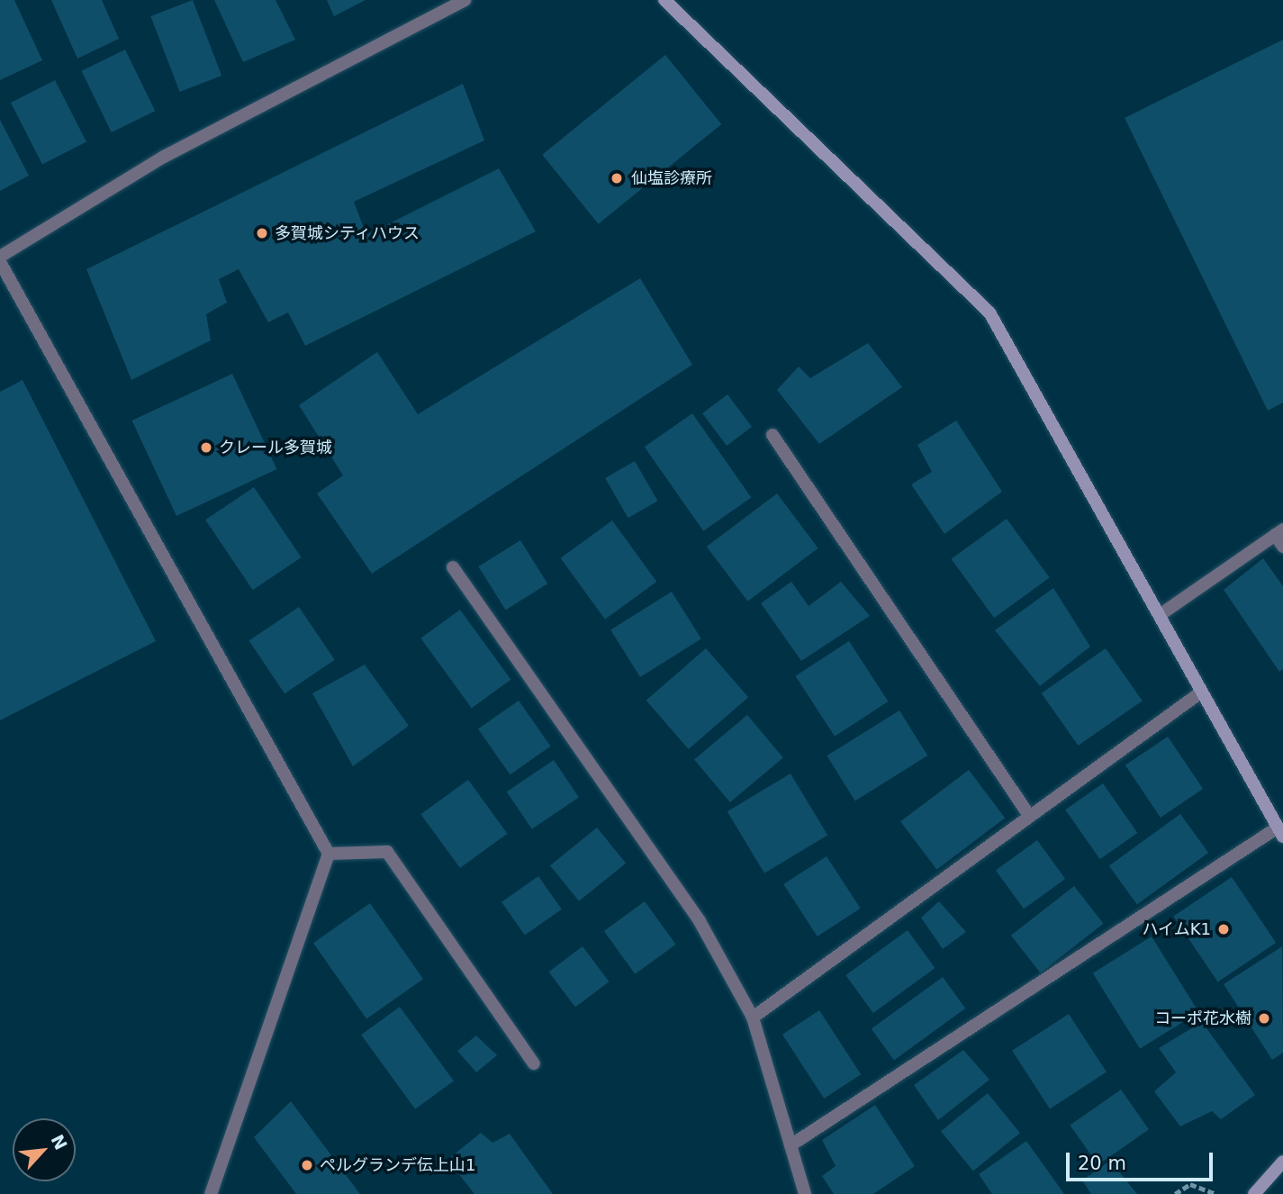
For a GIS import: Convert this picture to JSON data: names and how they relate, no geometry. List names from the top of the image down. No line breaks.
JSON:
{"places":["仙塩診療所","多賀城シティハウス","クレール多賀城","ハイムK1","コーポ花水樹","ペルグランデ伝上山1"],"scale_bar":"20 m","north":"top right"}
